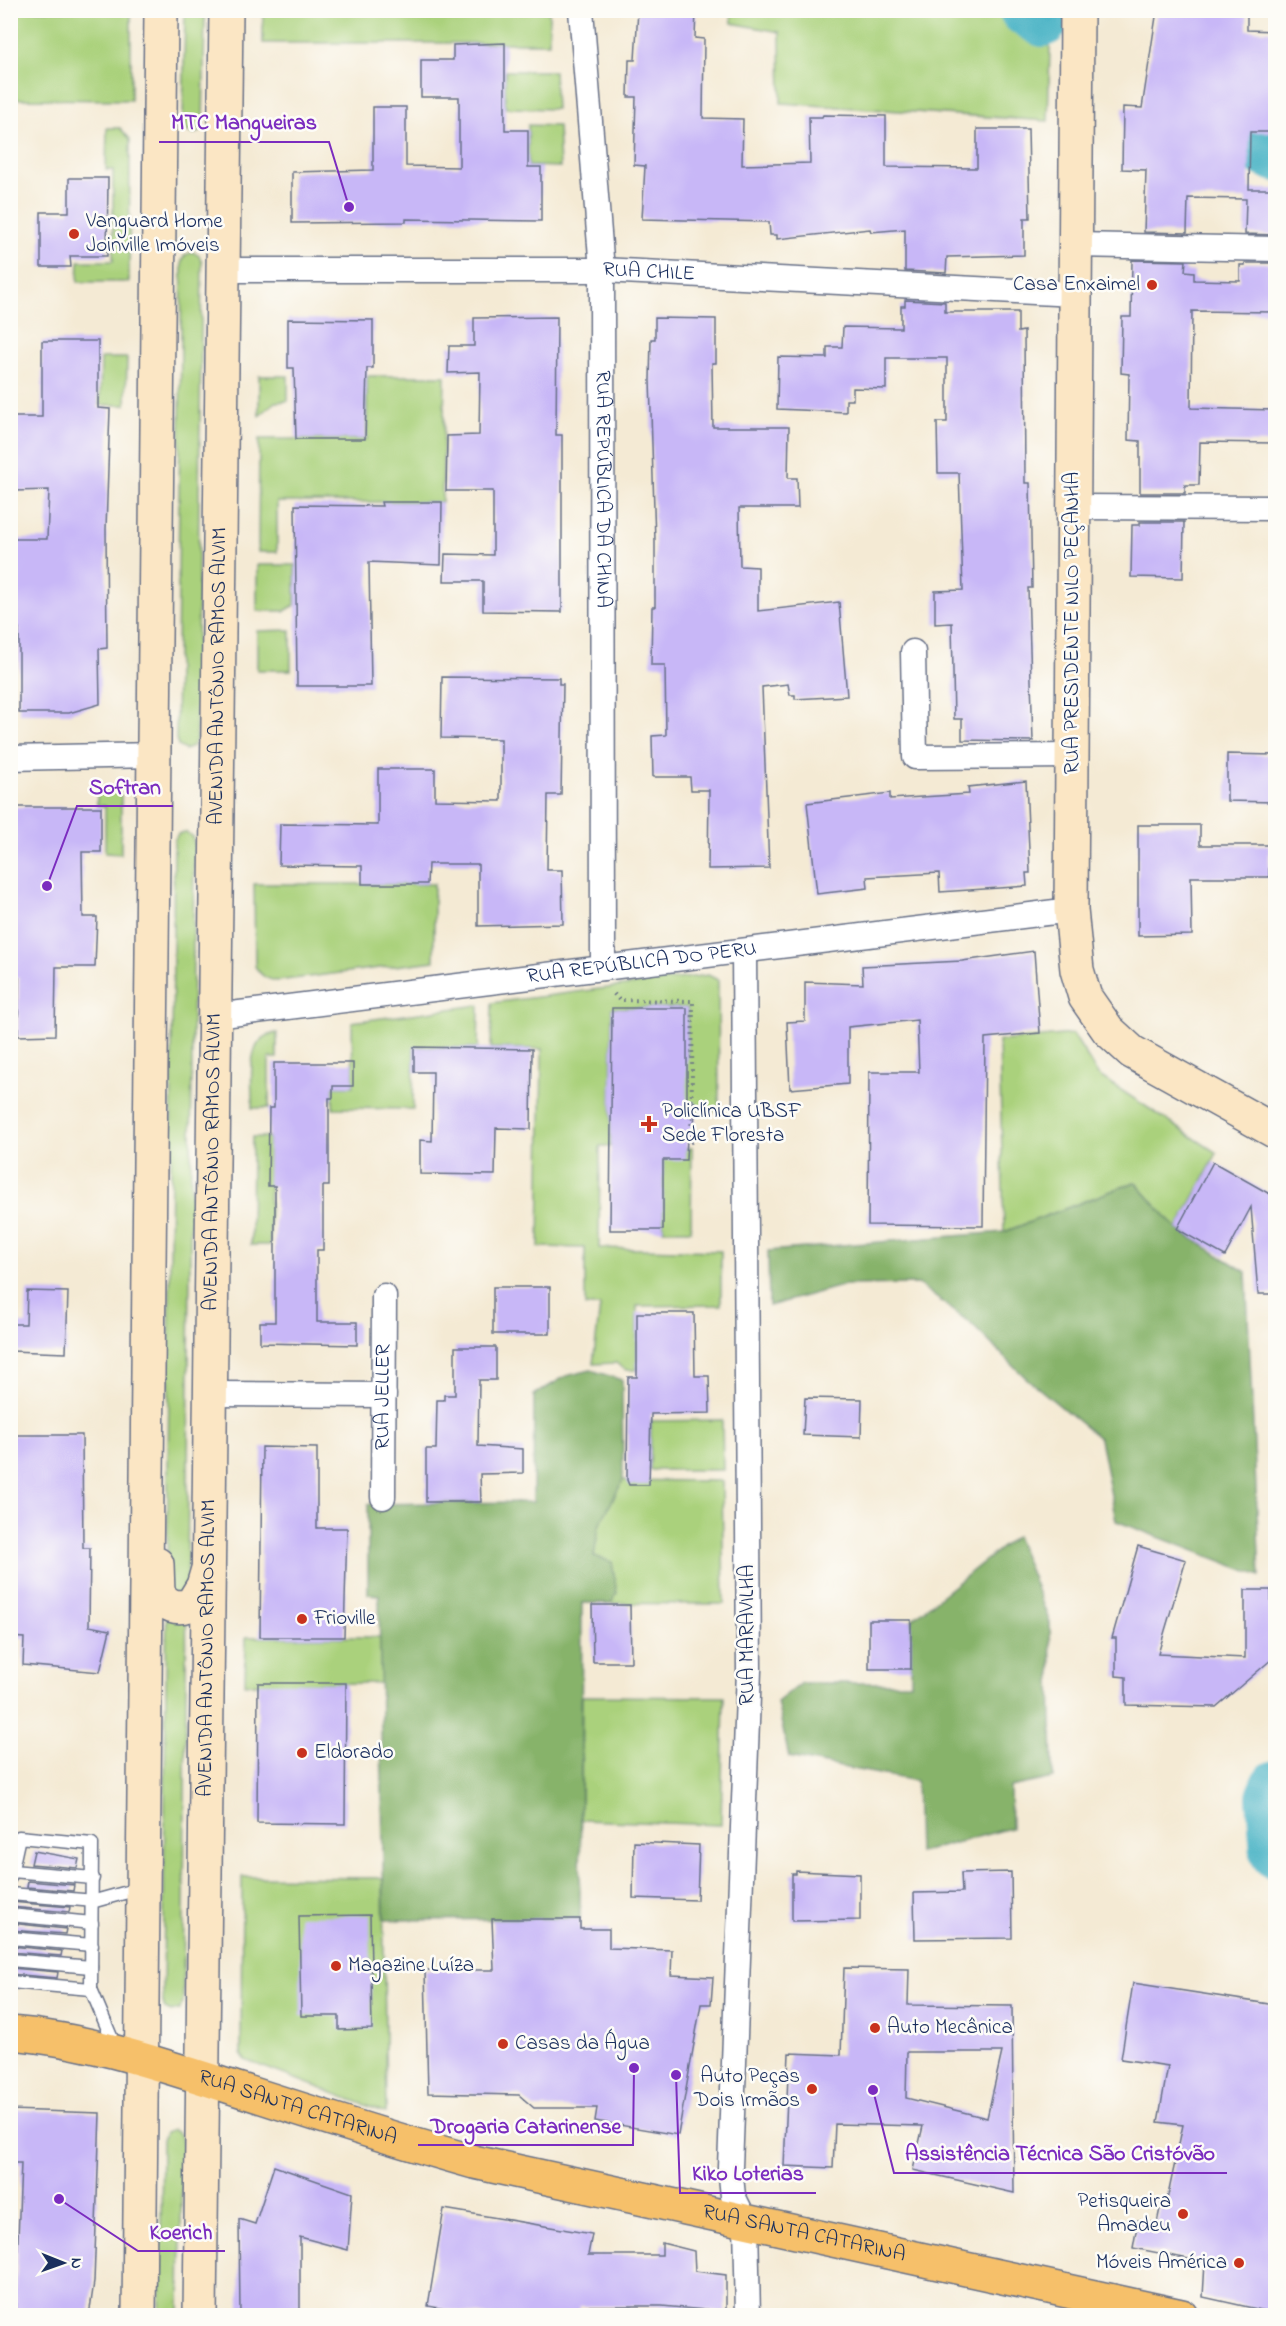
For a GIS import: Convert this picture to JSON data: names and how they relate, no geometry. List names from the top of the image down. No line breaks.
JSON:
{"streets":{"main road":["RUA SANTA CATARINA"],"street":["RUA CHILE","RUA REPÚBLICA DA CHINA","RUA PRESIDENTE NILO PEÇANHA","AVENIDA ANTÔNIO RAMOS ALVIM","RUA REPÚBLICA DO PERU","RUA JELLER","RUA MARAVILHA"]},"crossings":[["RUA CHILE","RUA REPÚBLICA DA CHINA"],["RUA CHILE","RUA PRESIDENTE NILO PEÇANHA"],["RUA CHILE","AVENIDA ANTÔNIO RAMOS ALVIM"],["RUA REPÚBLICA DA CHINA","RUA REPÚBLICA DO PERU"],["RUA PRESIDENTE NILO PEÇANHA","RUA REPÚBLICA DO PERU"],["AVENIDA ANTÔNIO RAMOS ALVIM","RUA REPÚBLICA DO PERU"],["AVENIDA ANTÔNIO RAMOS ALVIM","RUA SANTA CATARINA"],["RUA REPÚBLICA DO PERU","RUA MARAVILHA"],["RUA MARAVILHA","RUA SANTA CATARINA"]],"places":{"other":["MTC Mangueiras","Vanguard Home Joinville Imóveis","Casa Enxaimel","Softran","Frioville","Eldorado","Magazine Luíza","Auto Mecânica","Casas da Água","Drogaria Catarinense","Kiko Loterias","Auto Peças Dois Irmãos","Assistência Técnica São Cristóvão","Koerich","Petisqueira Amadeu","Móveis América"],"health":["Policlínica UBSF Sede Floresta"]},"north":"right"}
